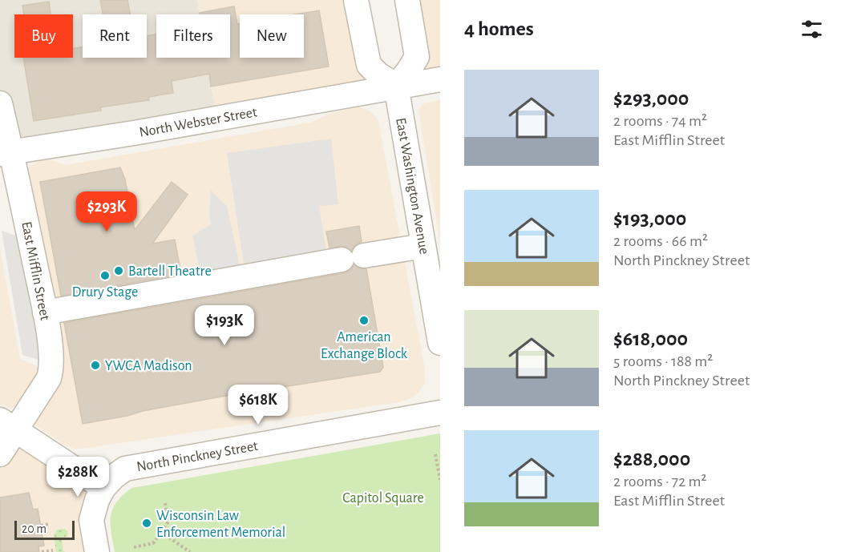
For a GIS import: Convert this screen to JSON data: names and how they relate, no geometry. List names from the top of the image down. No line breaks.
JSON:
{"streets":{"street":["North Webster Street","East Washington Avenue","East Mifflin Street","North Pinckney Street"]},"crossings":[["North Webster Street","East Washington Avenue"],["North Webster Street","East Mifflin Street"]],"parks":["Capitol Square"],"places":["Bartell Theatre","Drury Stage","American Exchange Block","YWCA Madison","Wisconsin Law Enforcement Memorial"],"scale_bar":"20 m","page":{"heading":"4 homes","chip":["Buy","Rent","Filters","New"],"list":[{"name":"$293,000","note":"2 rooms · 74 m² · East Mifflin Street"},{"name":"$193,000","note":"2 rooms · 66 m² · North Pinckney Street"},{"name":"$618,000","note":"5 rooms · 188 m² · North Pinckney Street"},{"name":"$288,000","note":"2 rooms · 72 m² · East Mifflin Street"}],"price":["$293K","$193K","$618K","$288K"],"scale":"20 m"}}
